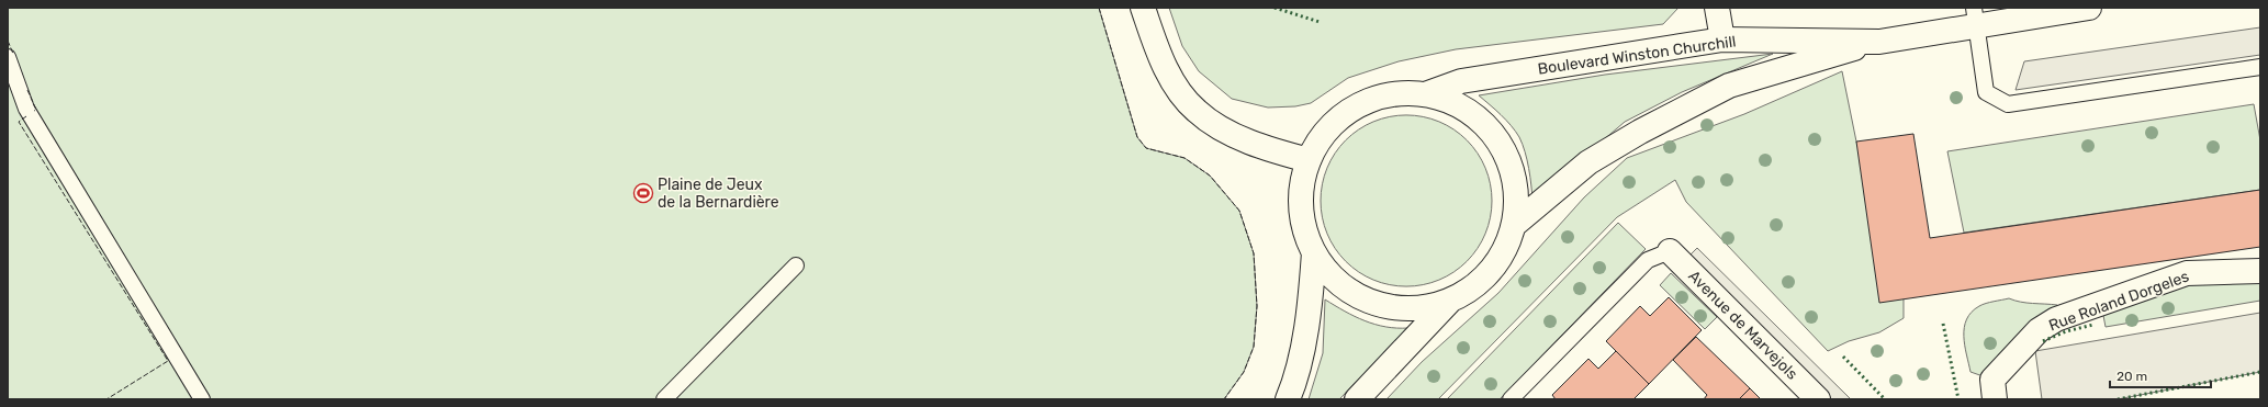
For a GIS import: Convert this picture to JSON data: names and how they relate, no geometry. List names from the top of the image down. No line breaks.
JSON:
{"streets":{"street":["Boulevard Winston Churchill","Rue Roland Dorgeles","Avenue de Marvejols"]},"places":{"sports":["Plaine de Jeux de la Bernardière"]},"scale_bar":"20 m"}
